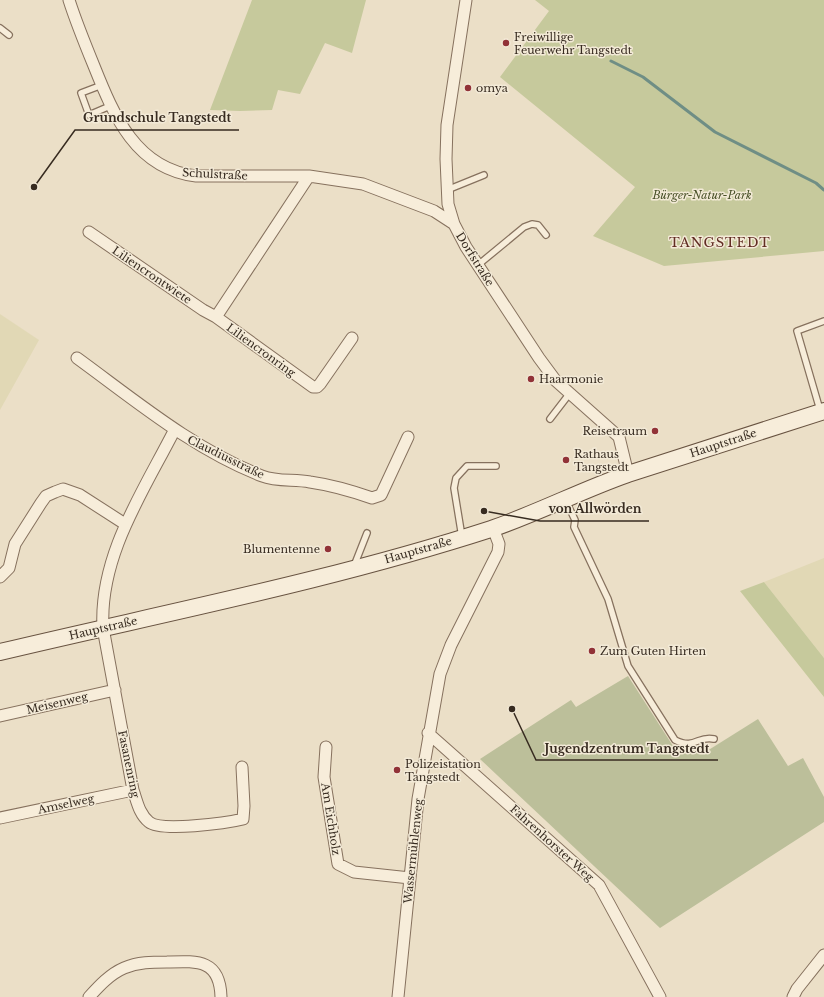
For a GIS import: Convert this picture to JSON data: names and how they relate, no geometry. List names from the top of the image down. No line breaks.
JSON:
{"streets":{"street":["Schulstraße","Dorfstraße","Liliencrontwiete","Liliencronring","Hauptstraße","Claudiusstraße","Meisenweg","Fasanenring","Amselweg","Am Eichholz","Fahrenhorster Weg","Wassermühlenweg"]},"crossings":[["Schulstraße","Dorfstraße"],["Schulstraße","Liliencronring"],["Dorfstraße","Hauptstraße"],["Liliencrontwiete","Liliencronring"],["Hauptstraße","Fasanenring"],["Hauptstraße","Wassermühlenweg"],["Claudiusstraße","Fasanenring"],["Meisenweg","Fasanenring"],["Fasanenring","Amselweg"],["Am Eichholz","Wassermühlenweg"],["Fahrenhorster Weg","Wassermühlenweg"]],"districts":["TANGSTEDT"],"parks":["Bürger-Natur-Park"],"places":["Freiwillige Feuerwehr Tangstedt","omya","Grundschule Tangstedt","Haarmonie","Reisetraum","Rathaus Tangstedt","von Allwörden","Blumentenne","Zum Guten Hirten","Jugendzentrum Tangstedt","Polizeistation Tangstedt"]}
